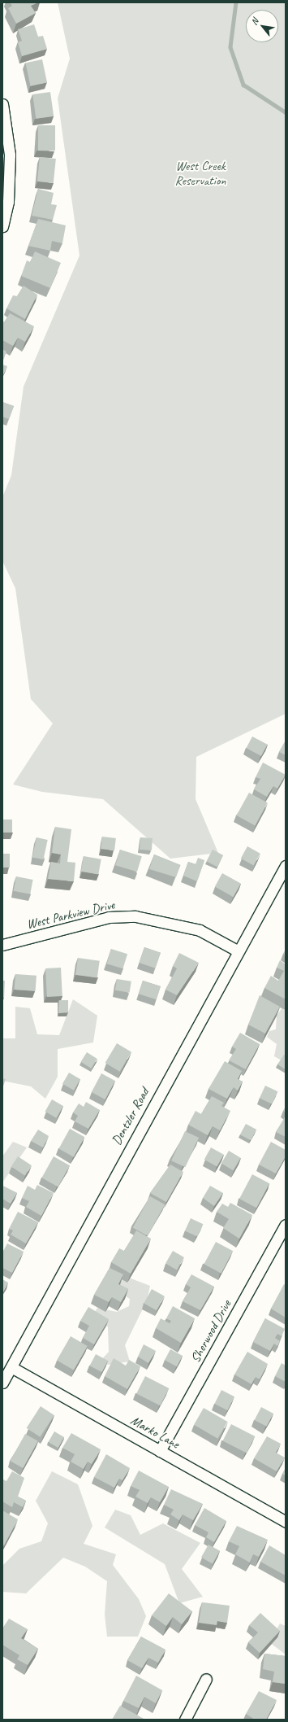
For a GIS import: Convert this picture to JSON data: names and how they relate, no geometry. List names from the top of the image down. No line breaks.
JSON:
{"streets":{"street":["West Parkview Drive","Dentzler Road","Sherwood Drive","Marko Lane"]},"crossings":[["West Parkview Drive","Dentzler Road"],["Dentzler Road","Marko Lane"],["Sherwood Drive","Marko Lane"]],"parks":["West Creek Reservation"],"north":"top left"}
